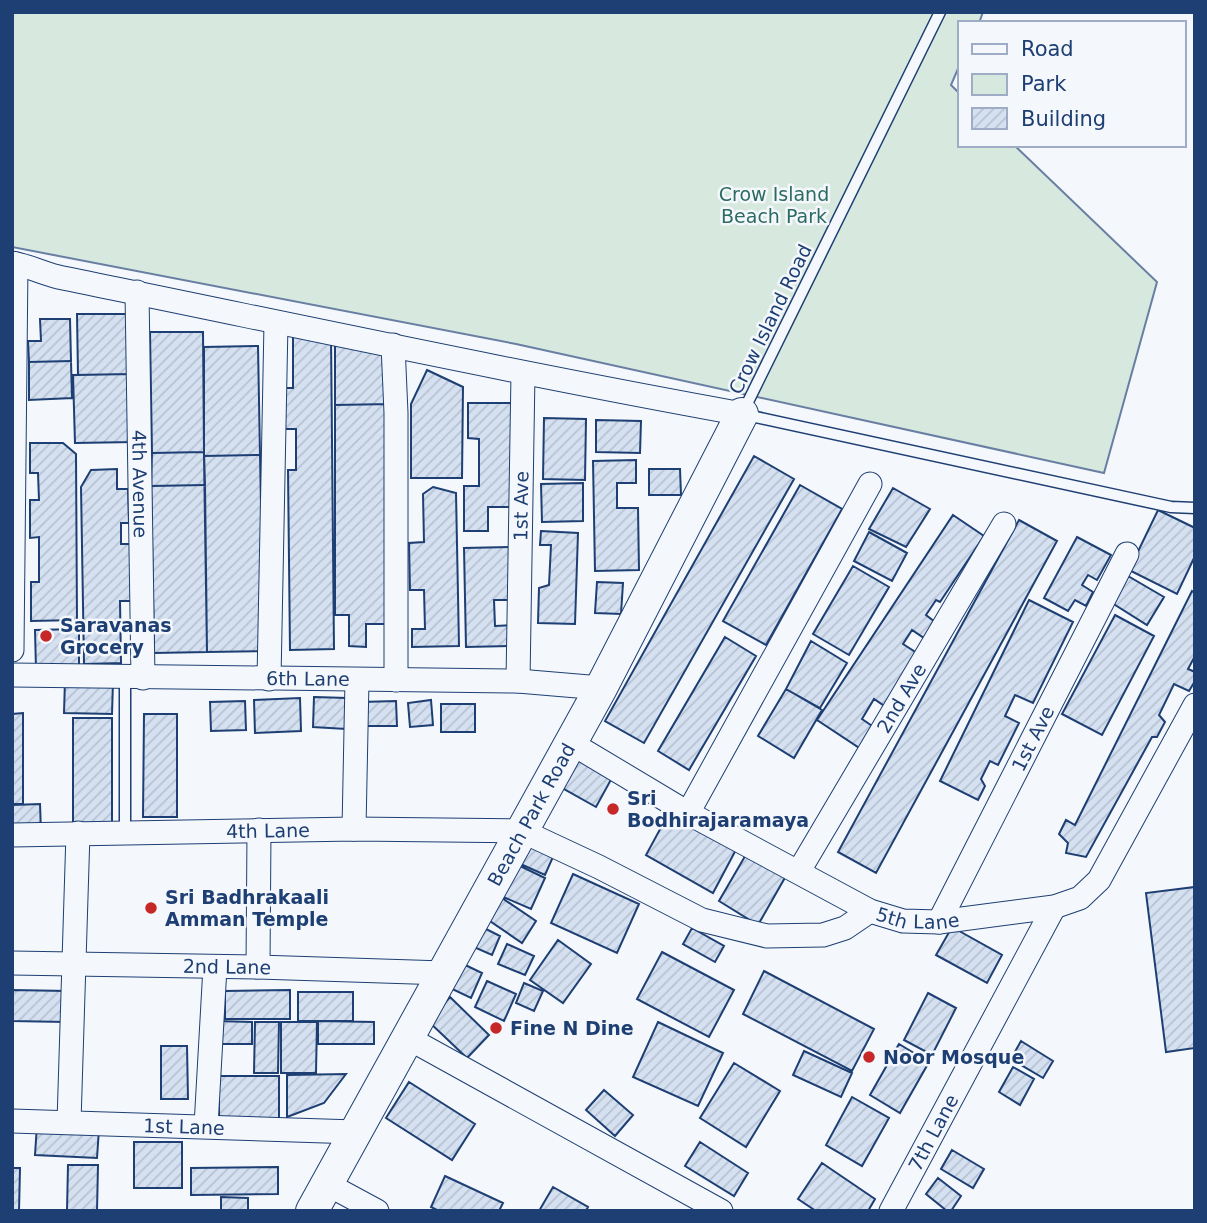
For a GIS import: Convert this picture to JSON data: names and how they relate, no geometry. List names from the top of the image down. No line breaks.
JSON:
{"streets":{"street":["4th Avenue","1st Ave","6th Lane","2nd Ave","Beach Park Road","4th Lane","5th Lane","2nd Lane","1st Lane","7th Lane"],"lane":["Crow Island Road"]},"crossings":[["Crow Island Road","Beach Park Road"],["4th Avenue","6th Lane"],["1st Ave","6th Lane"],["1st Ave","5th Lane"],["6th Lane","Beach Park Road"],["2nd Ave","5th Lane"],["Beach Park Road","4th Lane"],["Beach Park Road","5th Lane"],["Beach Park Road","2nd Lane"],["Beach Park Road","1st Lane"],["5th Lane","7th Lane"]],"parks":["Crow Island Beach Park"],"places":["Saravanas Grocery","Sri Bodhirajaramaya","Sri Badhrakaali Amman Temple","Fine N Dine","Noor Mosque"],"legend":["Road","Park","Building"]}
